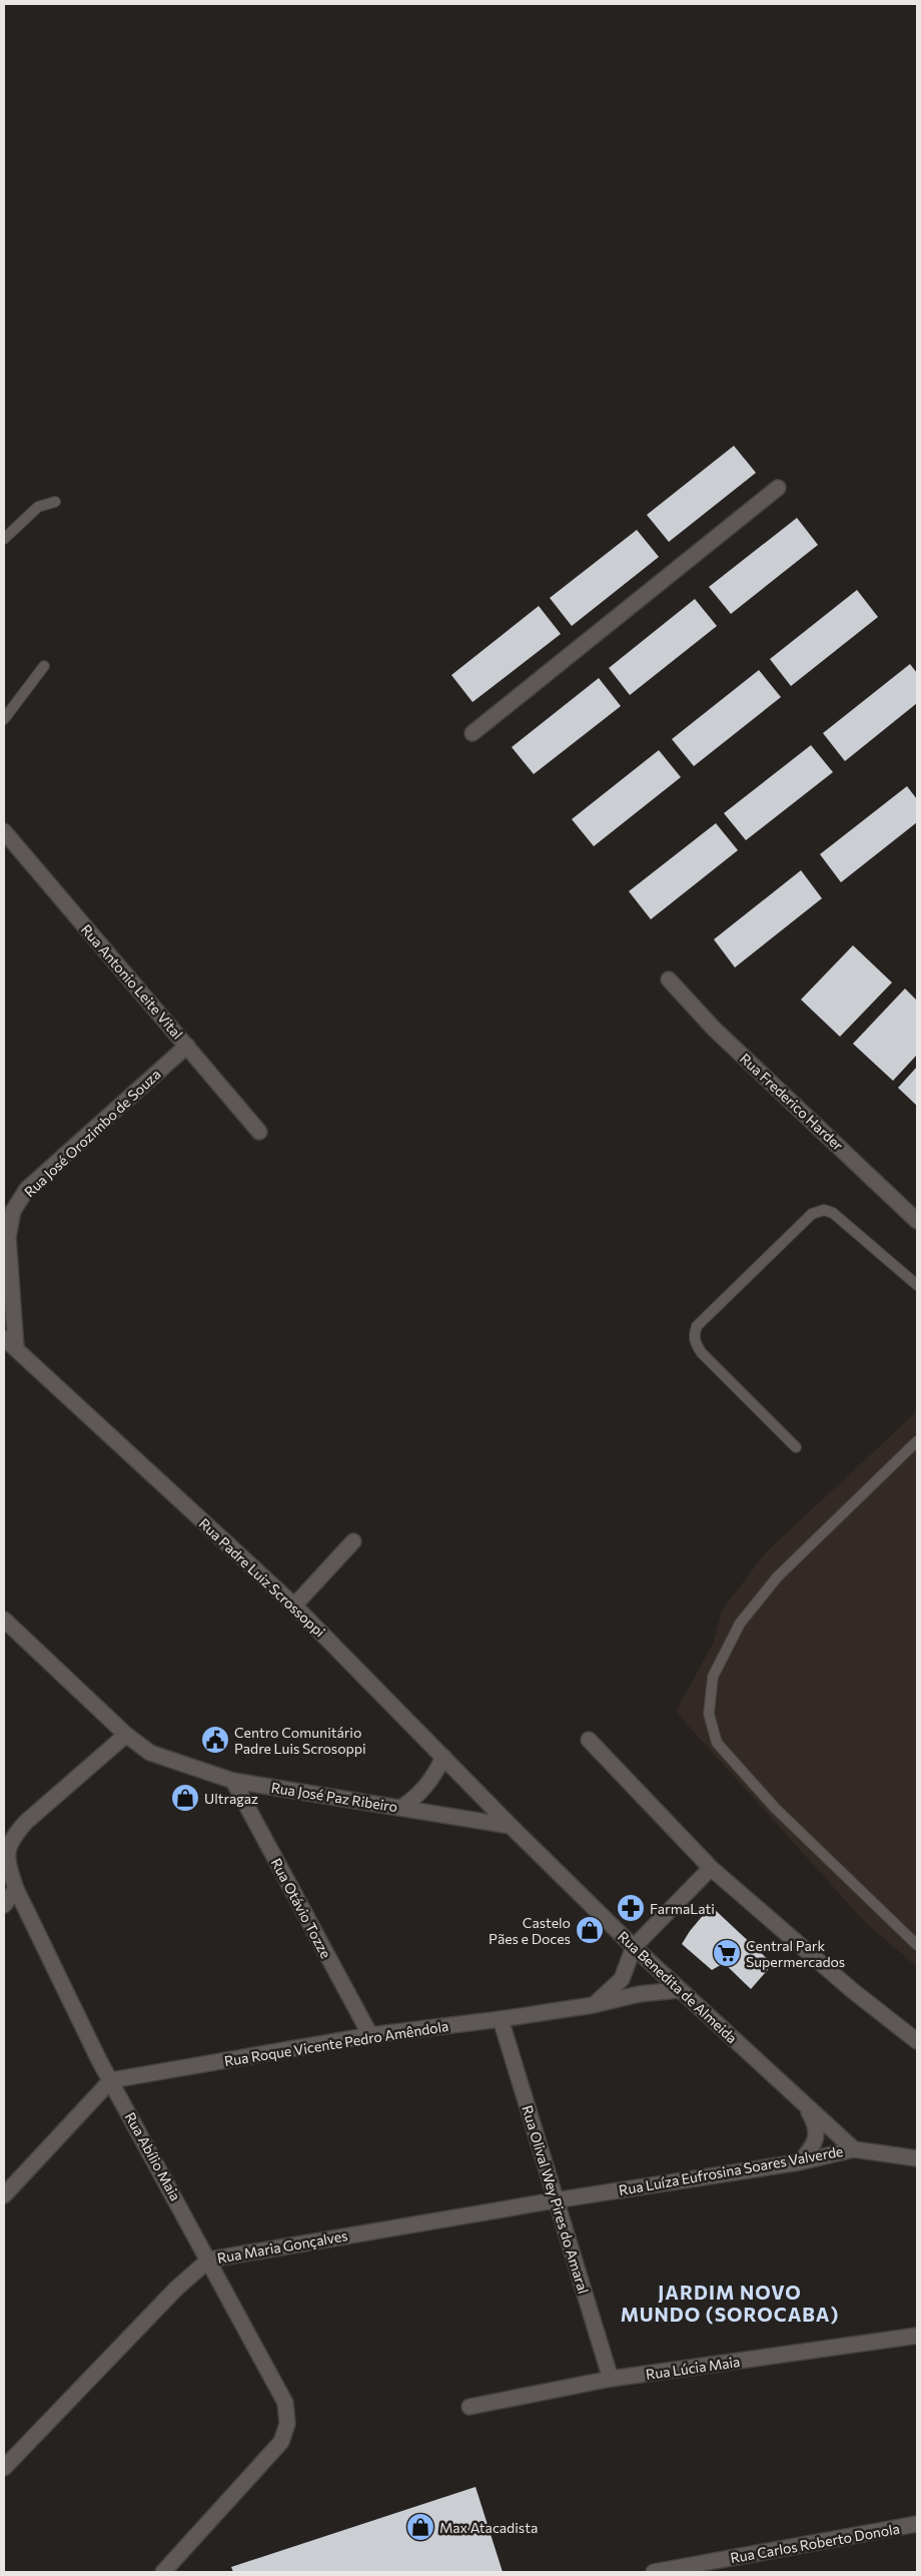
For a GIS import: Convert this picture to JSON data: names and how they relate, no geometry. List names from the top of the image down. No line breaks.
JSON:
{"streets":{"street":["Rua Antonio Leite Vital","Rua Frederico Harder","Rua José Orozimbo de Souza","Rua Padre Luiz Scrossoppi","Rua José Paz Ribeiro","Rua Otávio Tozze","Rua Benedita de Almeida","Rua Roque Vicente Pedro Amêndola","Rua Abílio Maia","Rua Luíza Eufrosina Soares Valverde","Rua Olival Wey Pires do Amaral","Rua Maria Gonçalves","Rua Lúcia Maia","Rua Carlos Roberto Donola"]},"crossings":[["Rua Antonio Leite Vital","Rua José Orozimbo de Souza"],["Rua José Orozimbo de Souza","Rua Padre Luiz Scrossoppi"],["Rua Padre Luiz Scrossoppi","Rua José Paz Ribeiro"],["Rua Padre Luiz Scrossoppi","Rua Benedita de Almeida"],["Rua José Paz Ribeiro","Rua Otávio Tozze"],["Rua José Paz Ribeiro","Rua Benedita de Almeida"],["Rua Otávio Tozze","Rua Roque Vicente Pedro Amêndola"],["Rua Benedita de Almeida","Rua Roque Vicente Pedro Amêndola"],["Rua Benedita de Almeida","Rua Luíza Eufrosina Soares Valverde"],["Rua Roque Vicente Pedro Amêndola","Rua Abílio Maia"],["Rua Roque Vicente Pedro Amêndola","Rua Olival Wey Pires do Amaral"],["Rua Abílio Maia","Rua Maria Gonçalves"],["Rua Luíza Eufrosina Soares Valverde","Rua Olival Wey Pires do Amaral"],["Rua Luíza Eufrosina Soares Valverde","Rua Maria Gonçalves"],["Rua Olival Wey Pires do Amaral","Rua Maria Gonçalves"],["Rua Olival Wey Pires do Amaral","Rua Lúcia Maia"]],"districts":["JARDIM NOVO MUNDO (SOROCABA)"],"places":{"public building":["Centro Comunitário Padre Luis Scrosoppi"],"shop":["Ultragaz","Castelo Pães e Doces","Max Atacadista"],"pharmacy":["FarmaLati"],"supermarket":["Central Park Supermercados"]}}
